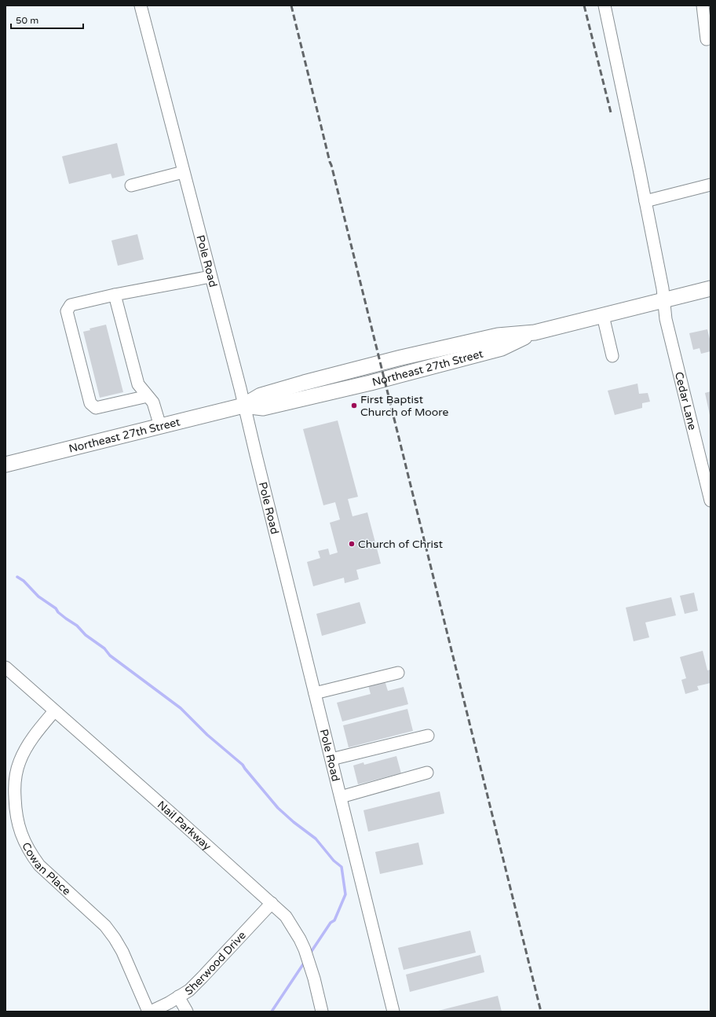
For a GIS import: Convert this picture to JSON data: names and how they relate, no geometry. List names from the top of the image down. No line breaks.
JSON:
{"streets":{"main road":["Northeast 27th Street"],"street":["Pole Road","Cedar Lane","Nail Parkway","Cowan Place","Sherwood Drive"]},"crossings":[["Pole Road","Northeast 27th Street"],["Northeast 27th Street","Cedar Lane"],["Nail Parkway","Cowan Place"],["Nail Parkway","Sherwood Drive"],["Cowan Place","Sherwood Drive"]],"places":["First Baptist Church of Moore","Church of Christ"],"scale_bar":"50 m"}
